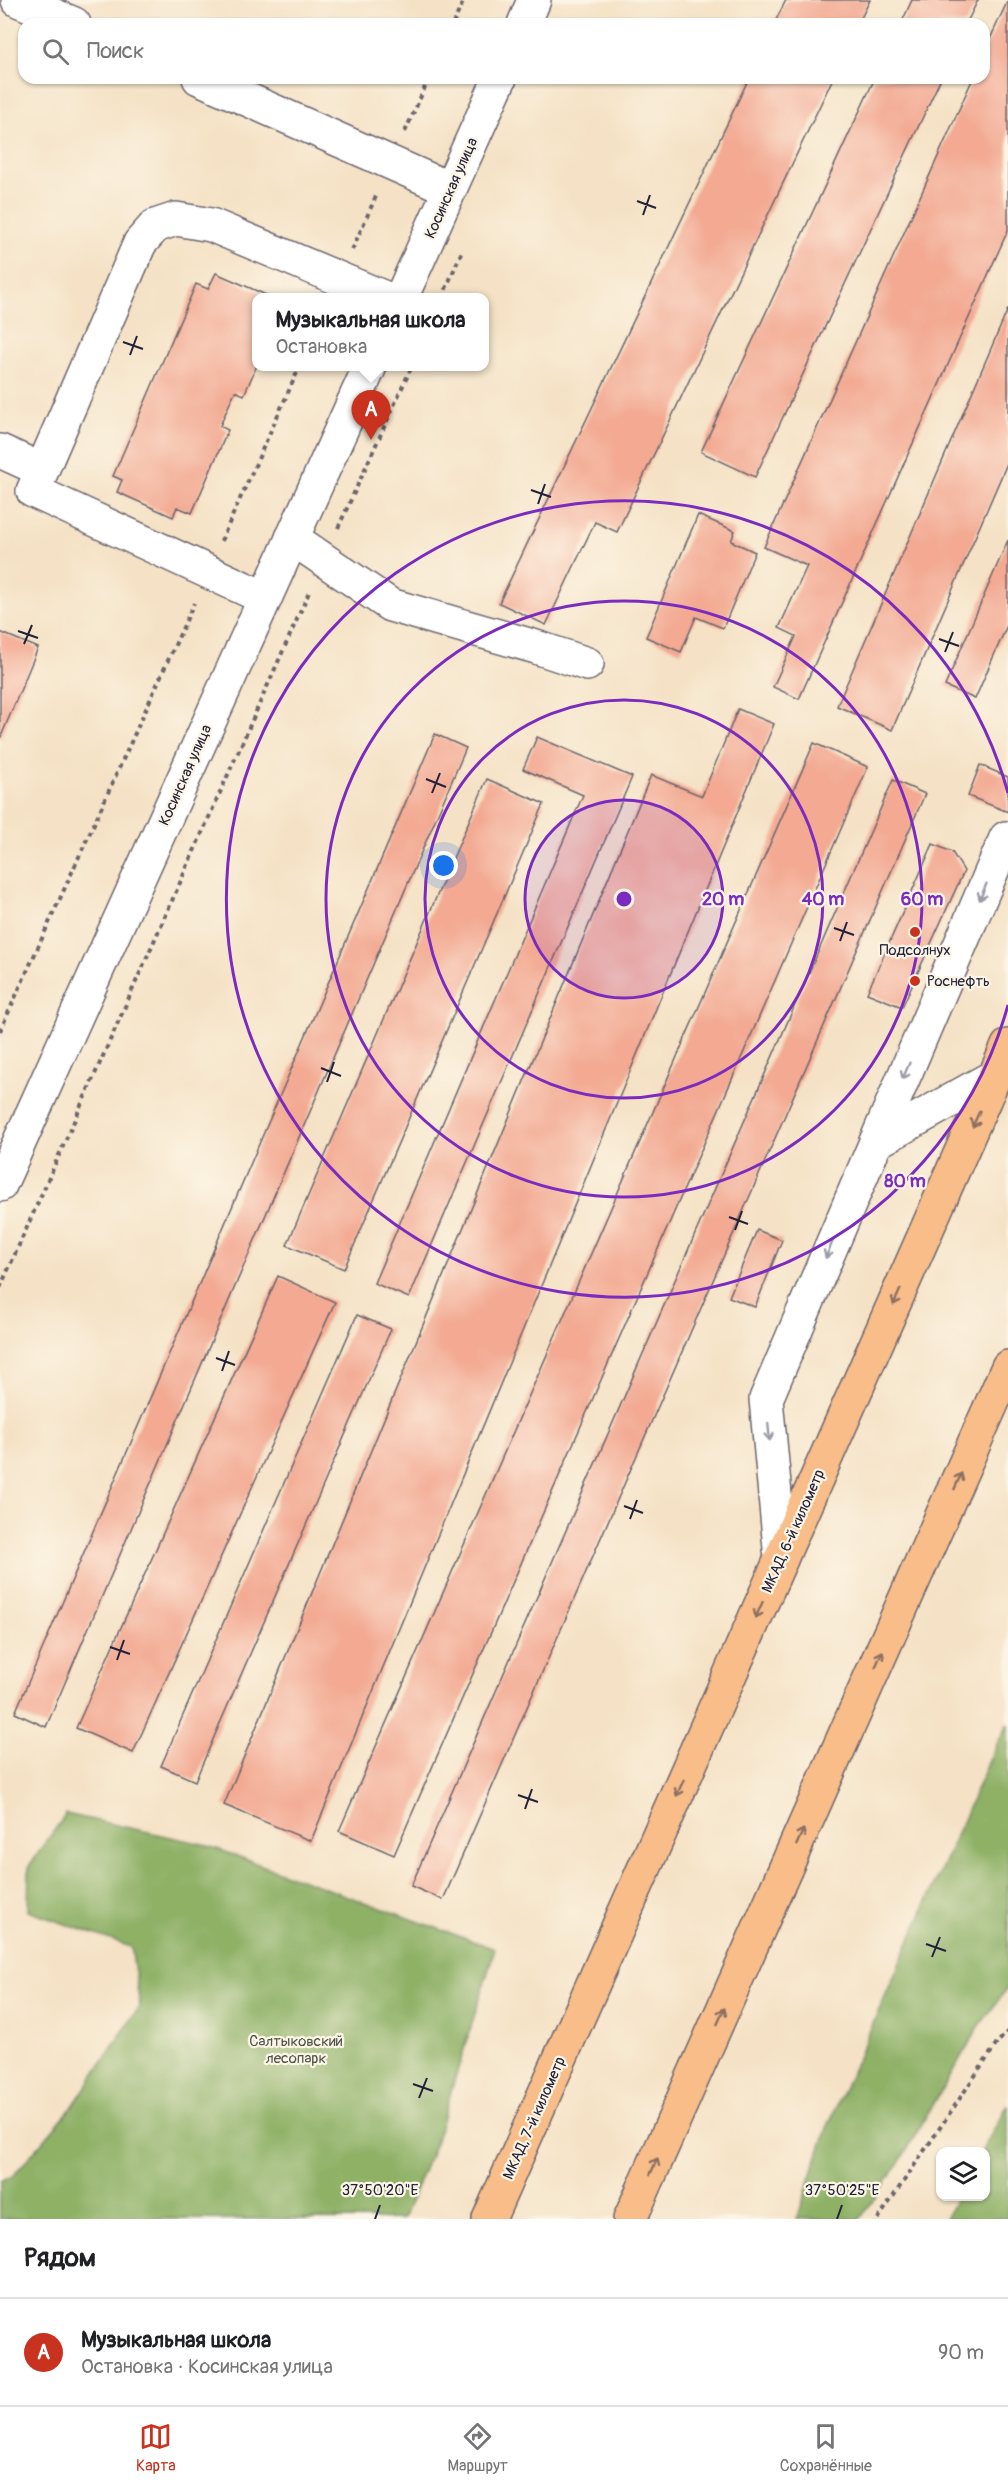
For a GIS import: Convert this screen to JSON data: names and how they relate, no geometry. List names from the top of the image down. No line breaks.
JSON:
{"streets":{"highway":["МКАД, 6-й километр","МКАД, 7-й километр"],"street":["Косинская улица"]},"crossings":[["МКАД, 6-й километр","МКАД, 7-й километр"]],"parks":["Салтыковский лесопарк"],"places":["Подсолнух","Роснефть"],"page":{"search":"Поиск","popup":["Музыкальная школа","Остановка"],"pins":"A","heading":"Рядом","list":[{"mark":"A","name":"Музыкальная школа","note":"Остановка · Косинская улица","value":"90 m"}],"nav":["Карта","Маршрут","Сохранённые"]},"coordinates":["37°50'20\"E","37°50'25\"E"],"rings":["20 m","40 m","60 m","80 m"]}
